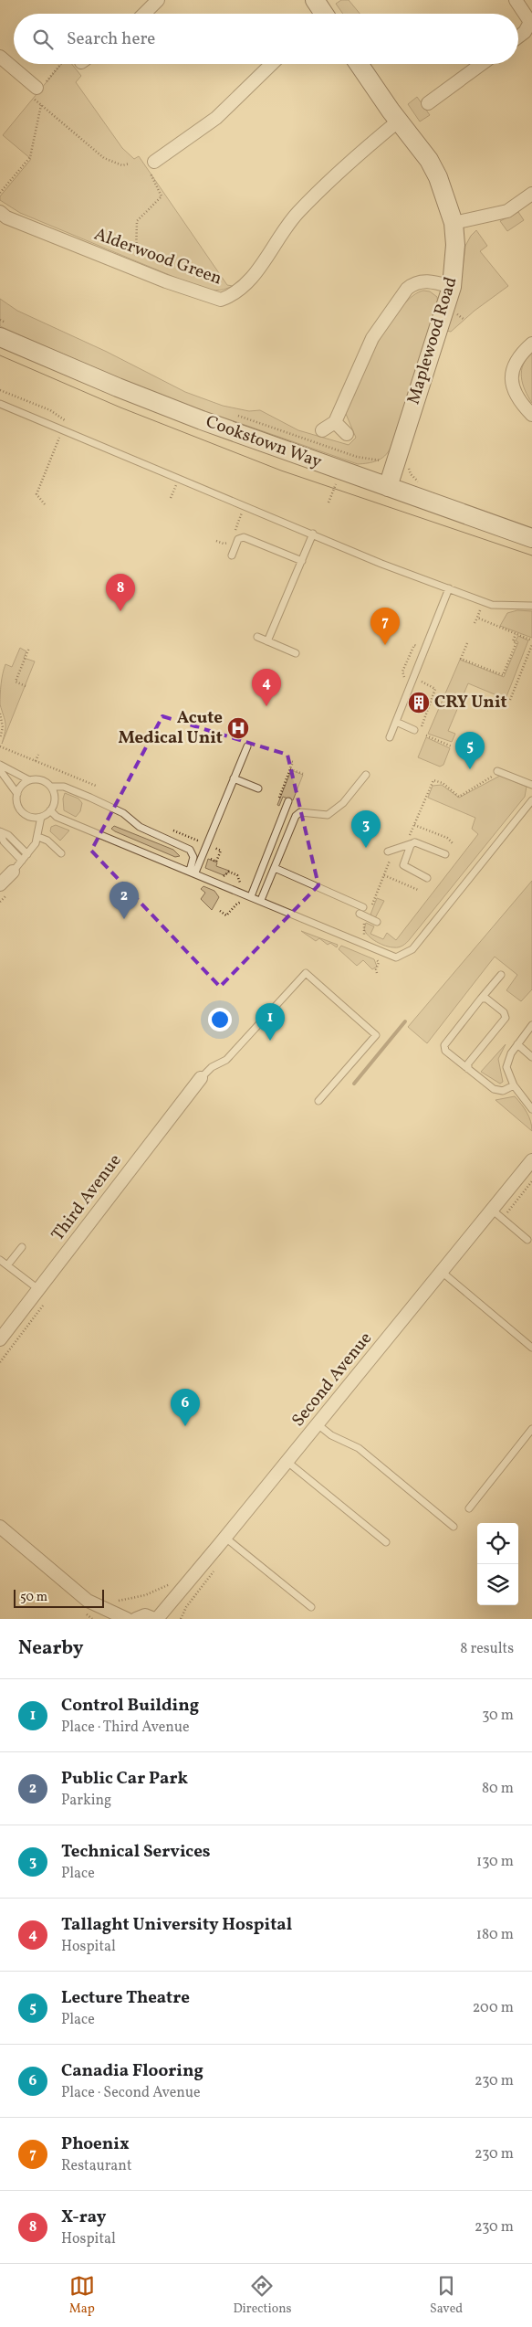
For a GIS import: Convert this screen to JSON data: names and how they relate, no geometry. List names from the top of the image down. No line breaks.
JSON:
{"streets":{"street":["Alderwood Green","Maplewood Road","Cookstown Way","Third Avenue","Second Avenue"]},"crossings":[["Alderwood Green","Maplewood Road"],["Maplewood Road","Cookstown Way"]],"places":{"building":["CRY Unit"],"hospital":["Acute Medical Unit"]},"scale_bar":"50 m","page":{"search":"Search here","pins":["8","7","4","5","3","2","1","6"],"scale":"50 m","heading":["Nearby","8 results"],"list":[{"mark":"1","name":"Control Building","note":"Place · Third Avenue","value":"30 m"},{"mark":"2","name":"Public Car Park","note":"Parking","value":"80 m"},{"mark":"3","name":"Technical Services","note":"Place","value":"130 m"},{"mark":"4","name":"Tallaght University Hospital","note":"Hospital","value":"180 m"},{"mark":"5","name":"Lecture Theatre","note":"Place","value":"200 m"},{"mark":"6","name":"Canadia Flooring","note":"Place · Second Avenue","value":"230 m"},{"mark":"7","name":"Phoenix","note":"Restaurant","value":"230 m"},{"mark":"8","name":"X-ray","note":"Hospital","value":"230 m"}],"nav":["Map","Directions","Saved"]}}
